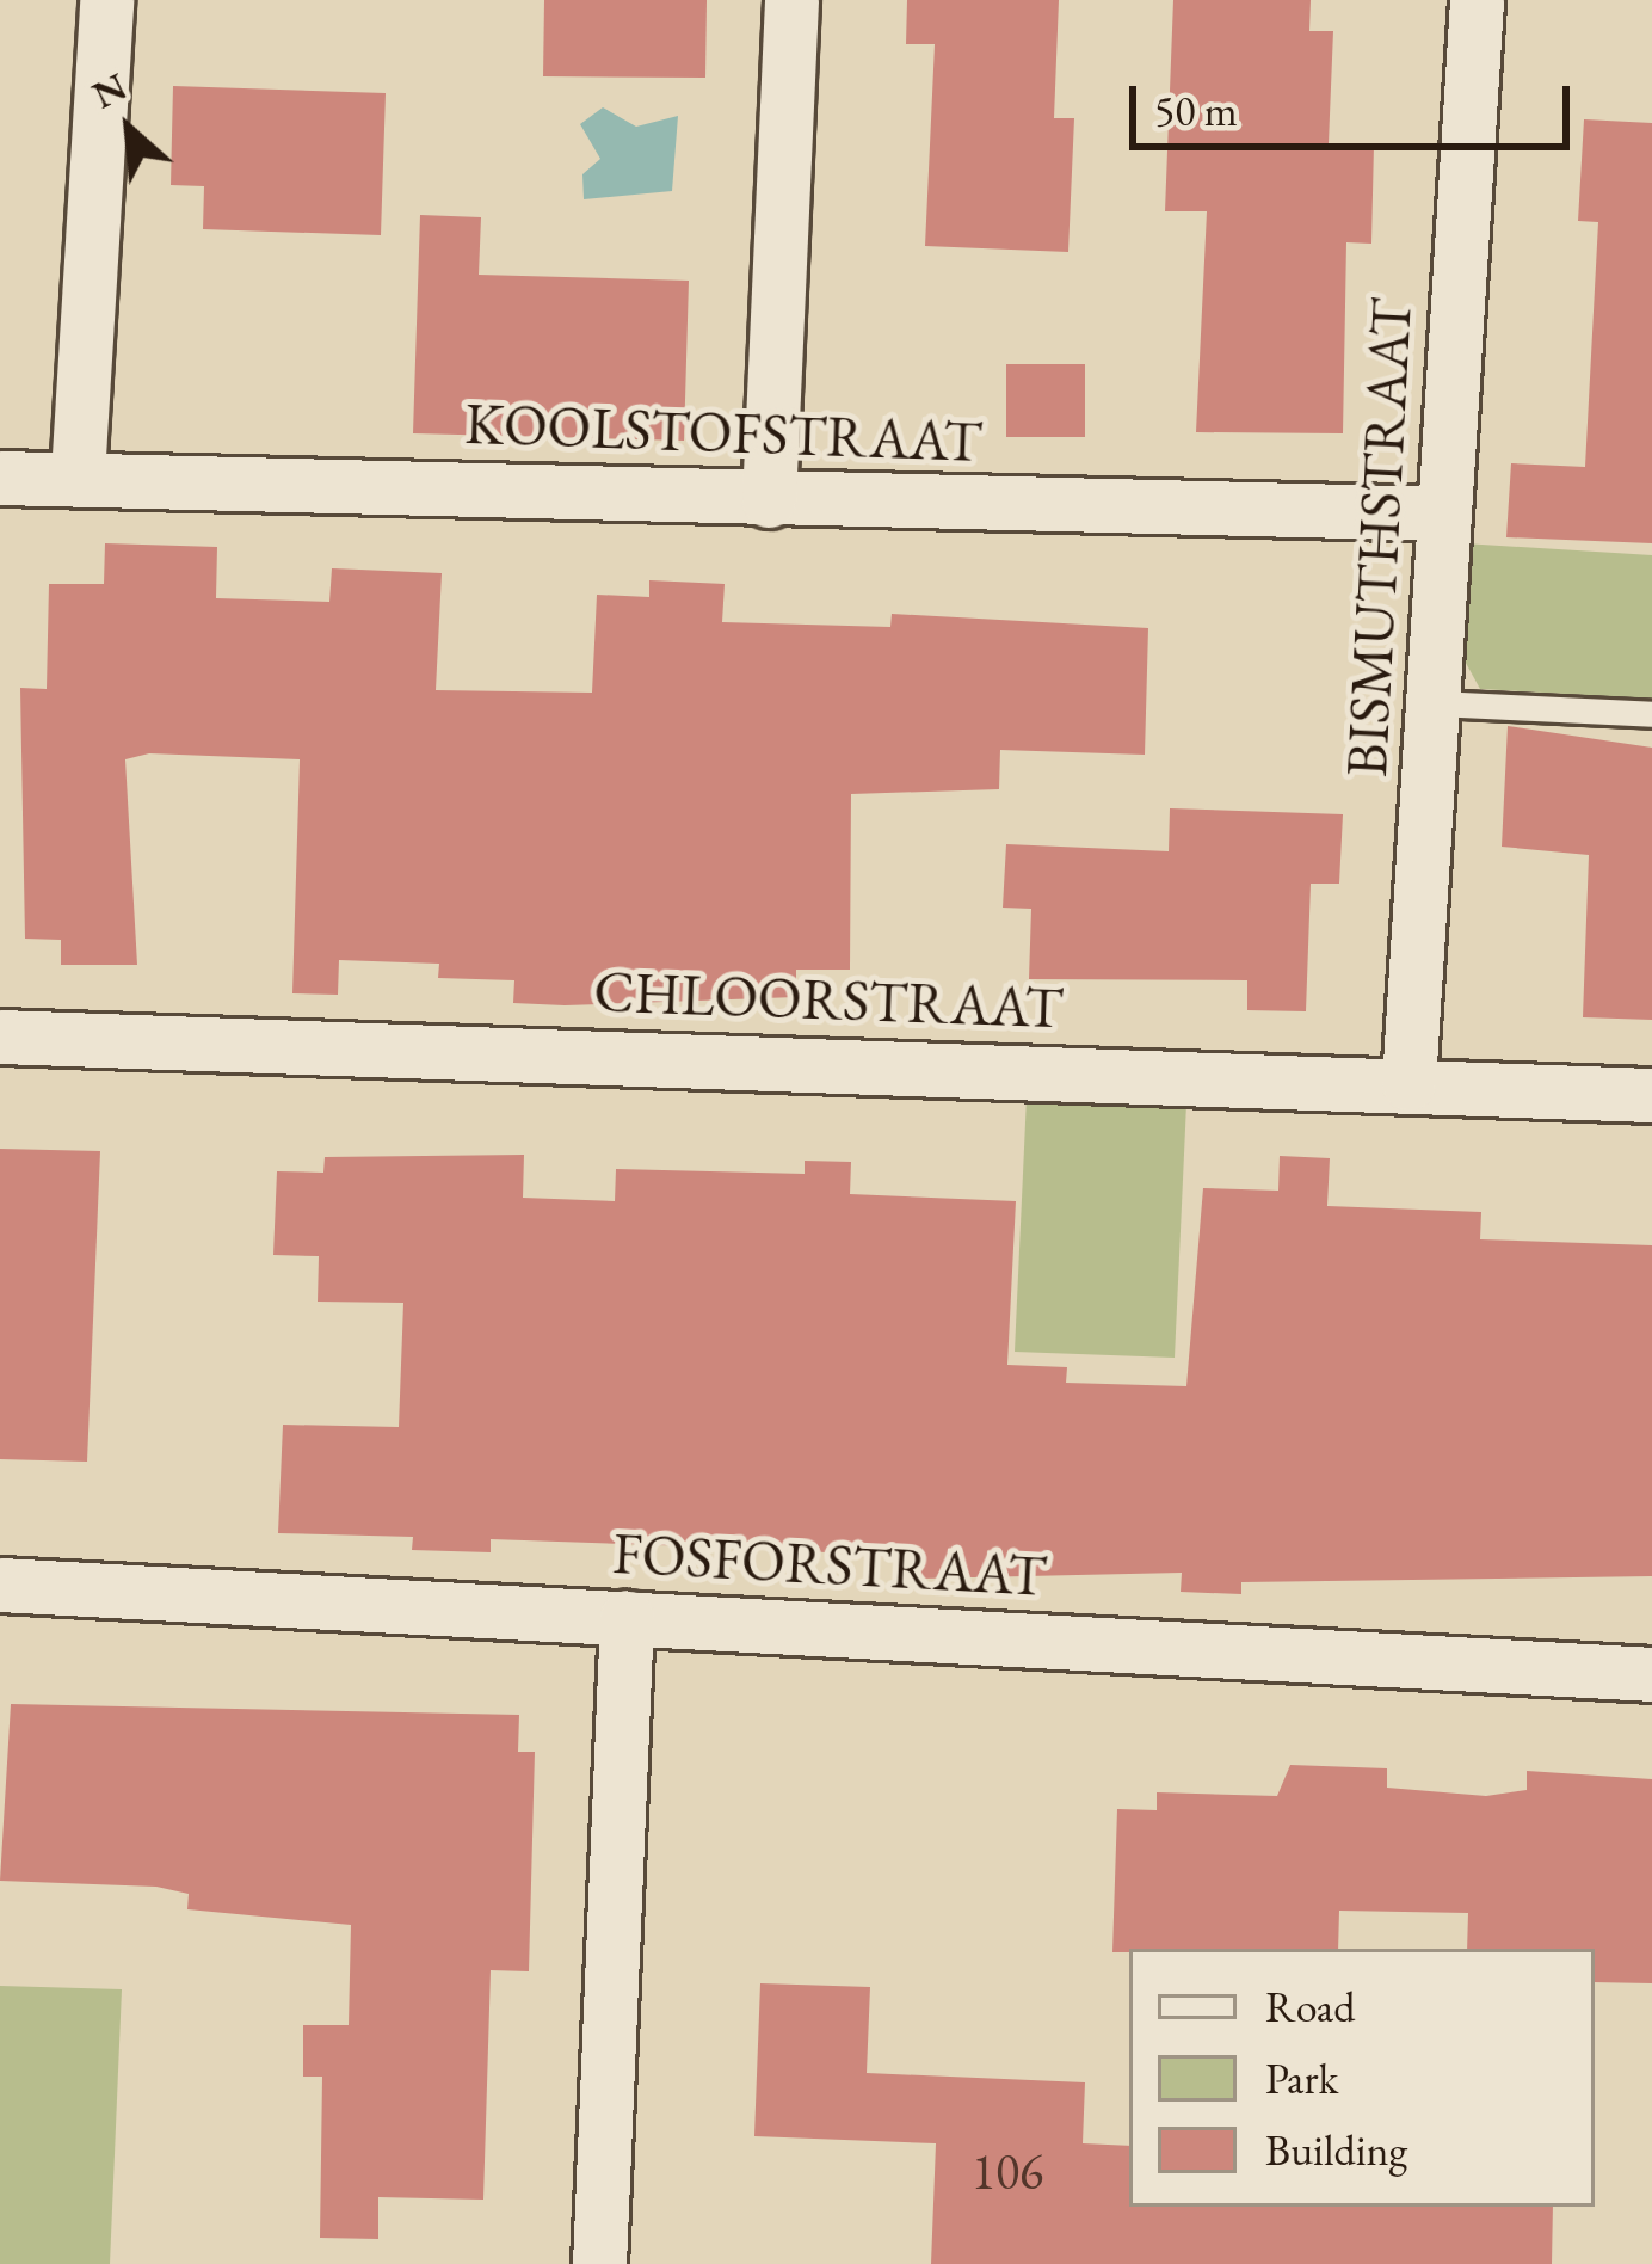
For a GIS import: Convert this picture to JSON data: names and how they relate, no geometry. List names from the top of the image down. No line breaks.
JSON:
{"streets":{"street":["KOOLSTOFSTRAAT","BISMUTHSTRAAT","CHLOORSTRAAT","FOSFORSTRAAT"]},"crossings":[["KOOLSTOFSTRAAT","BISMUTHSTRAAT"],["BISMUTHSTRAAT","CHLOORSTRAAT"]],"house_numbers":["106"],"legend":["Road","Park","Building"],"scale_bar":"50 m","north":"top left"}
